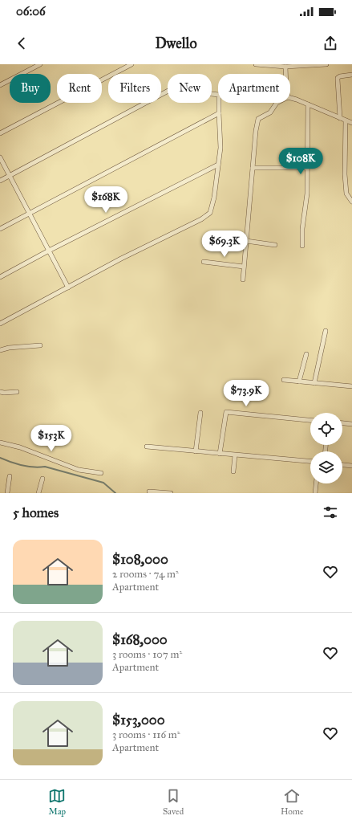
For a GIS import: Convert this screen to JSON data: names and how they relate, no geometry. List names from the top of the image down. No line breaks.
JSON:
{"page":{"status":"06:06","header":"Dwello","chip":["Buy","Rent","Filters","New","Apartment"],"price":["$108K","$168K","$69.3K","$73.9K","$153K"],"heading":"5 homes","list":[{"name":"$108,000","note":"2 rooms · 74 m² · Apartment"},{"name":"$168,000","note":"3 rooms · 107 m² · Apartment"},{"name":"$153,000","note":"3 rooms · 116 m² · Apartment"}],"tabs":["Map","Saved","Home"]}}
